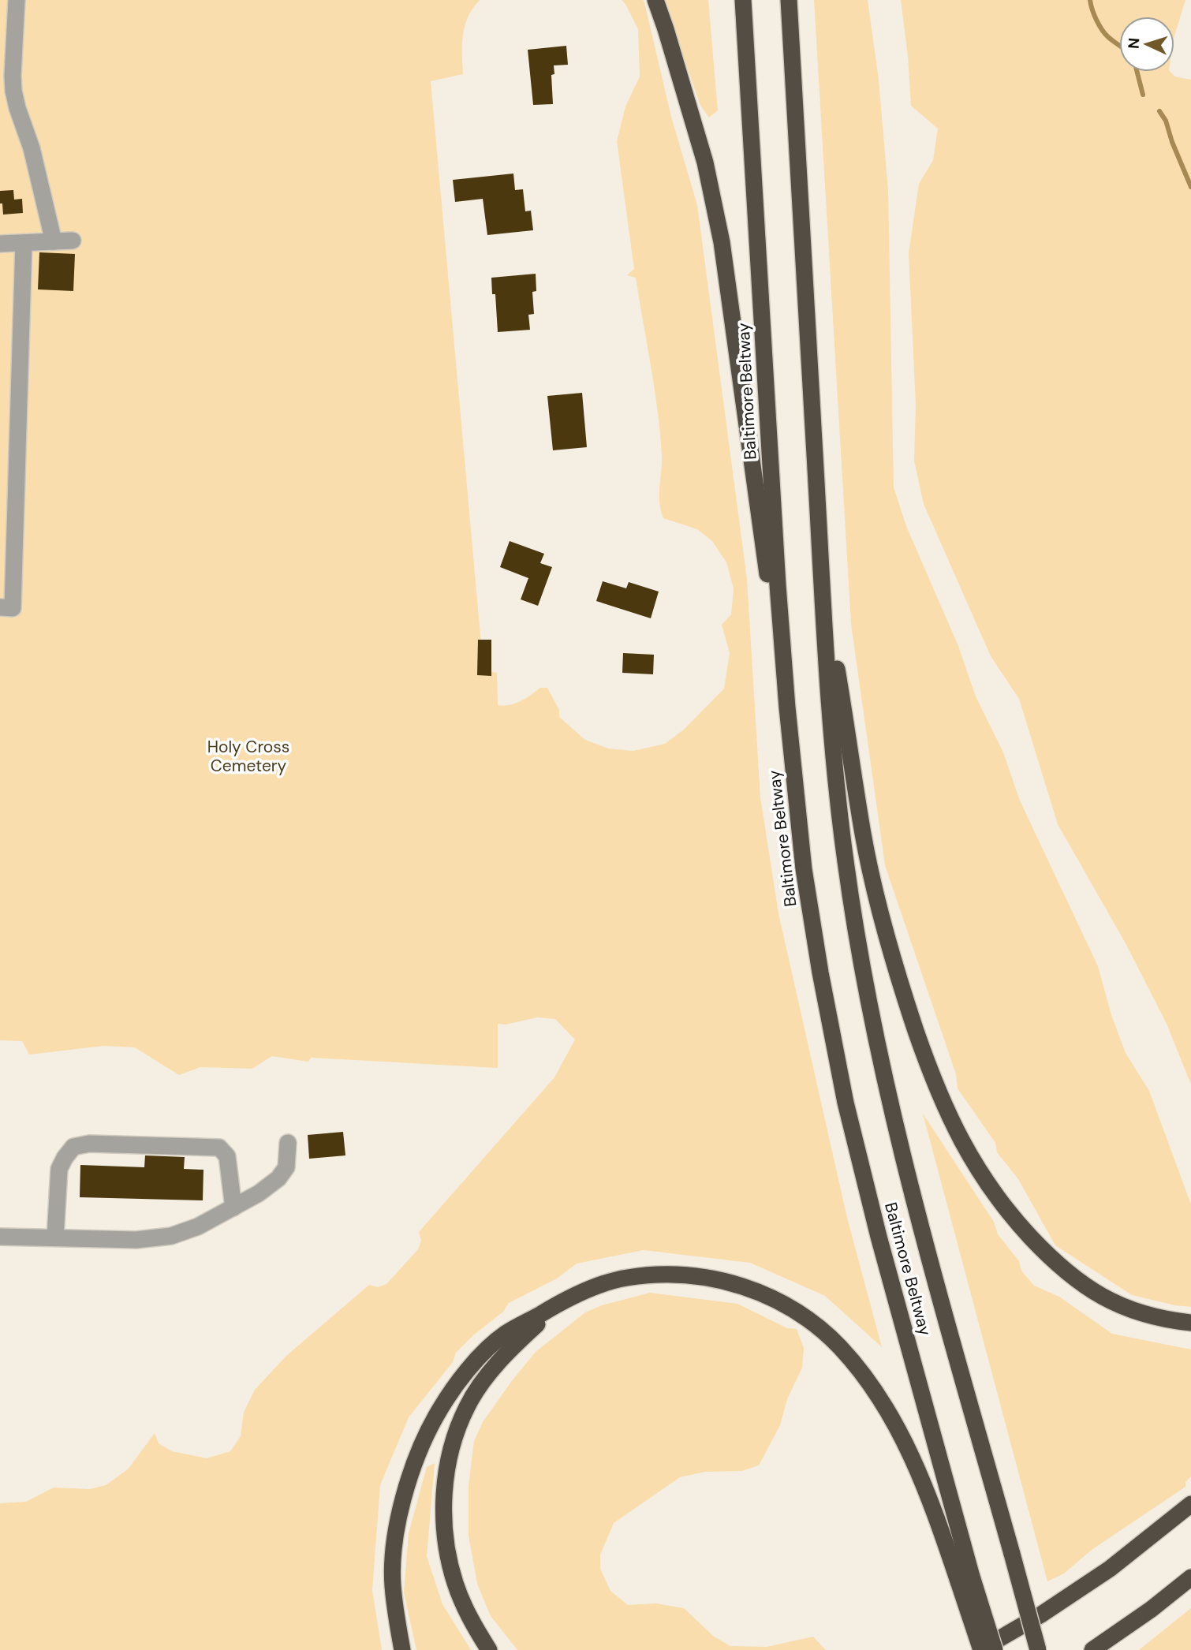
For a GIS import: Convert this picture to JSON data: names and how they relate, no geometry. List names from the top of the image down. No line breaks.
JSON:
{"streets":{"highway":["Baltimore Beltway"]},"parks":["Holy Cross Cemetery"],"north":"left"}
